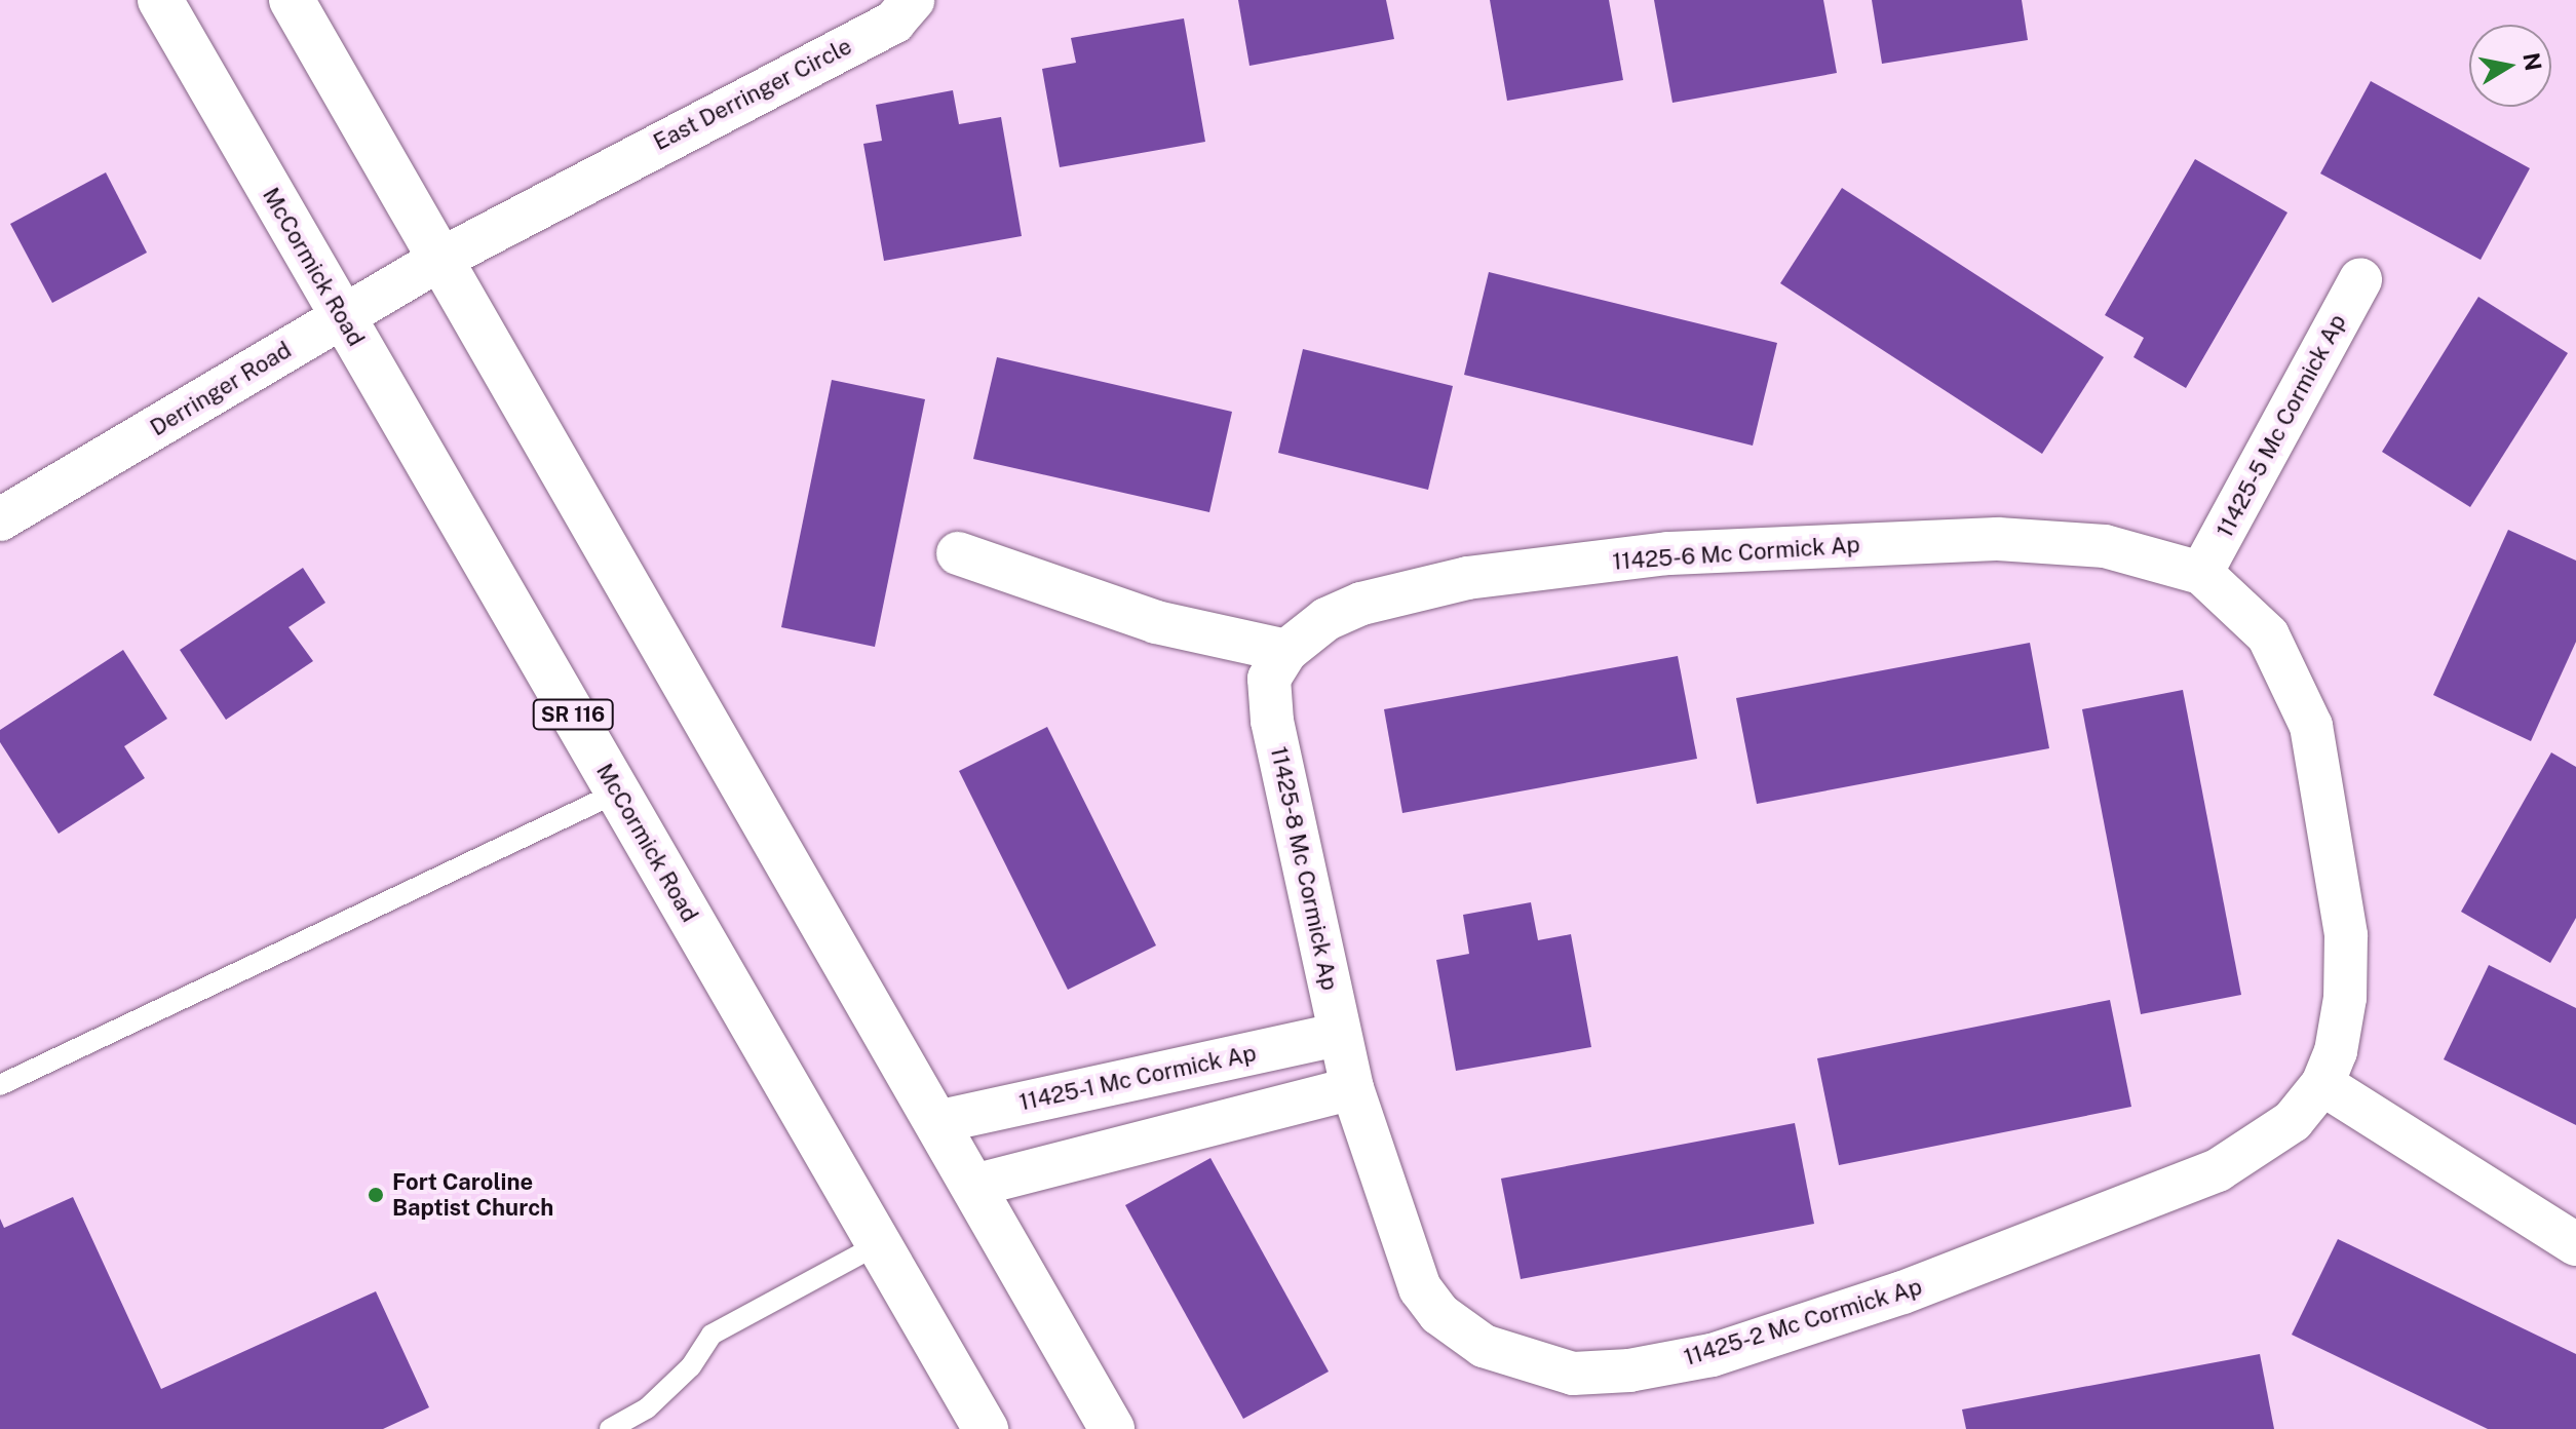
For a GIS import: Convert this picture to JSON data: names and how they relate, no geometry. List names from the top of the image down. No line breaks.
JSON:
{"streets":{"main road":["McCormick Road","SR 116"],"street":["East Derringer Circle","Derringer Road","11425-5 Mc Cormick Ap","11425-6 Mc Cormick Ap","11425-8 Mc Cormick Ap","11425-1 Mc Cormick Ap","11425-2 Mc Cormick Ap"]},"crossings":[["East Derringer Circle","Derringer Road"],["McCormick Road","Derringer Road"],["11425-5 Mc Cormick Ap","11425-6 Mc Cormick Ap"],["11425-5 Mc Cormick Ap","11425-2 Mc Cormick Ap"],["11425-6 Mc Cormick Ap","11425-8 Mc Cormick Ap"],["11425-6 Mc Cormick Ap","11425-2 Mc Cormick Ap"],["11425-8 Mc Cormick Ap","11425-1 Mc Cormick Ap"],["11425-8 Mc Cormick Ap","11425-2 Mc Cormick Ap"]],"places":["Fort Caroline Baptist Church"],"north":"right"}
